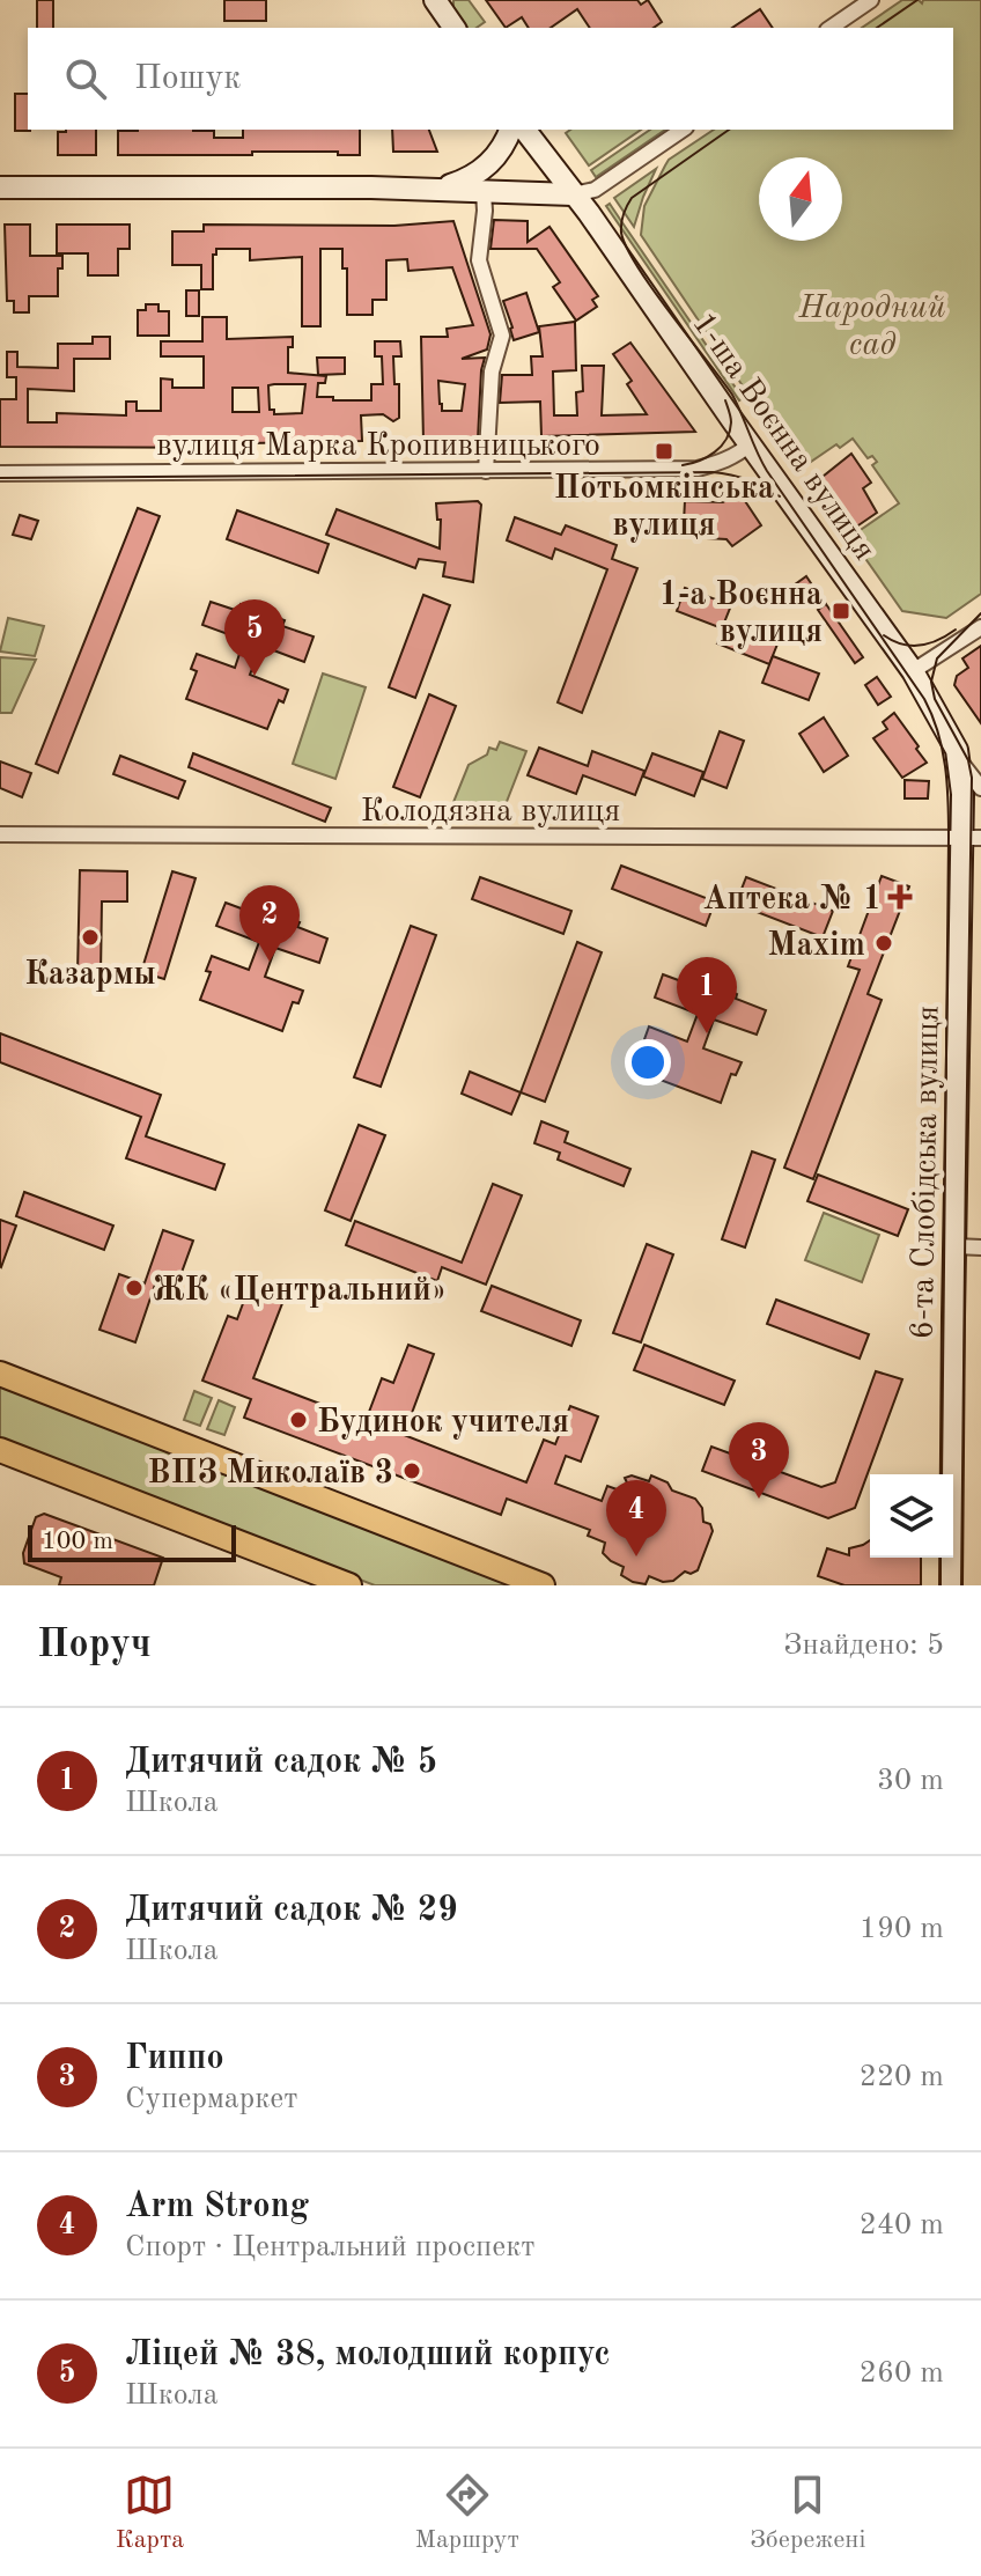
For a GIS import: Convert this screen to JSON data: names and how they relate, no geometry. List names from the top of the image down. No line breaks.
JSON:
{"streets":{"street":["1-ша Воєнна вулиця","вулиця Марка Кропивницького","Колодязна вулиця","6-та Слобідська вулиця"]},"crossings":[["1-ша Воєнна вулиця","вулиця Марка Кропивницького"],["1-ша Воєнна вулиця","6-та Слобідська вулиця"],["Колодязна вулиця","6-та Слобідська вулиця"]],"parks":["Народний сад"],"places":{"transit":["Потьомкінська вулиця","1-а Воєнна вулиця"],"health":["Аптека № 1"],"other":["Казармы","Maxim","ЖК «Центральний»","Будинок учителя","ВПЗ Миколаїв 3"]},"scale_bar":"100 m","north":"top","page":{"search":"Пошук","pins":["5","2","1","3","4"],"scale":"100 m","heading":["Поруч","Знайдено: 5"],"list":[{"mark":"1","name":"Дитячий садок № 5","note":"Школа","value":"30 m"},{"mark":"2","name":"Дитячий садок № 29","note":"Школа","value":"190 m"},{"mark":"3","name":"Гиппо","note":"Супермаркет","value":"220 m"},{"mark":"4","name":"Arm Strong","note":"Спорт · Центральний проспект","value":"240 m"},{"mark":"5","name":"Ліцей № 38, молодший корпус","note":"Школа","value":"260 m"}],"nav":["Карта","Маршрут","Збережені"]}}
